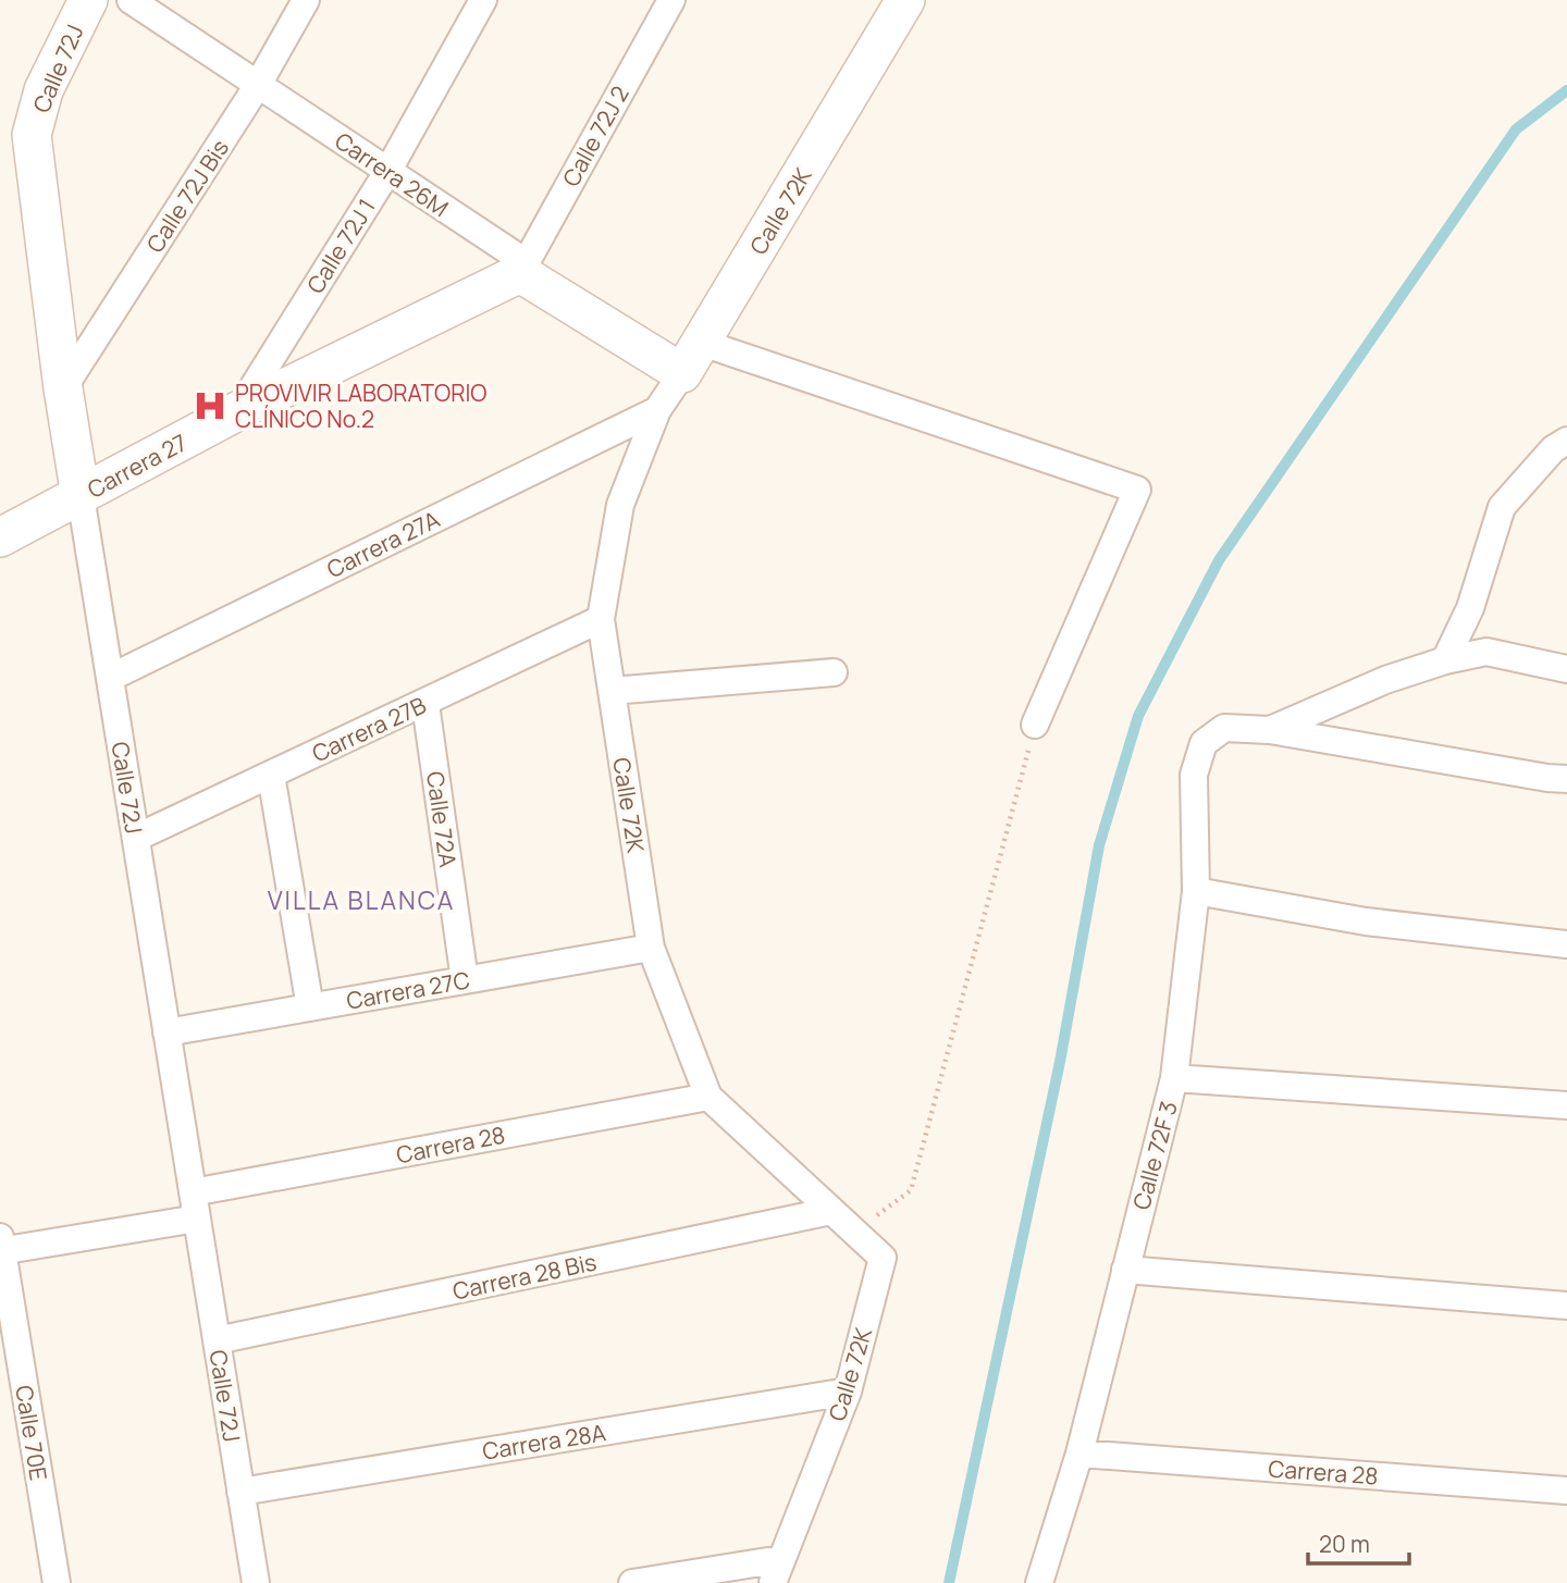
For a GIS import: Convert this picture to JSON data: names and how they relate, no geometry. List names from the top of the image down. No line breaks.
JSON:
{"streets":{"street":["Calle 72J","Calle 72J 2","Carrera 26M","Calle 72J Bis","Calle 72K","Calle 72J 1","Carrera 27","Carrera 27A","Carrera 27B","Calle 72A","Carrera 27C","Carrera 28","Calle 72F 3","Carrera 28 Bis","Calle 70E","Carrera 28A"]},"crossings":[["Calle 72J","Calle 72J Bis"],["Calle 72J","Carrera 27"],["Calle 72J","Carrera 27A"],["Calle 72J","Carrera 27B"],["Calle 72J","Carrera 27C"],["Calle 72J","Carrera 28"],["Calle 72J","Carrera 28 Bis"],["Calle 72J","Carrera 28A"],["Calle 72J 2","Carrera 26M"],["Calle 72J 2","Carrera 27"],["Carrera 26M","Calle 72J Bis"],["Carrera 26M","Calle 72K"],["Carrera 26M","Calle 72J 1"],["Carrera 26M","Carrera 27"],["Calle 72K","Carrera 27A"],["Calle 72K","Carrera 27B"],["Calle 72K","Carrera 27C"],["Calle 72K","Carrera 28"],["Calle 72K","Carrera 28 Bis"],["Calle 72K","Carrera 28A"],["Calle 72J 1","Carrera 27"],["Carrera 27B","Calle 72A"],["Calle 72A","Carrera 27C"],["Carrera 28","Calle 72F 3"],["Carrera 28","Calle 70E"]],"districts":["VILLA BLANCA"],"places":{"hospital":["PROVIVIR LABORATORIO CLÍNICO No.2"]},"scale_bar":"20 m"}
